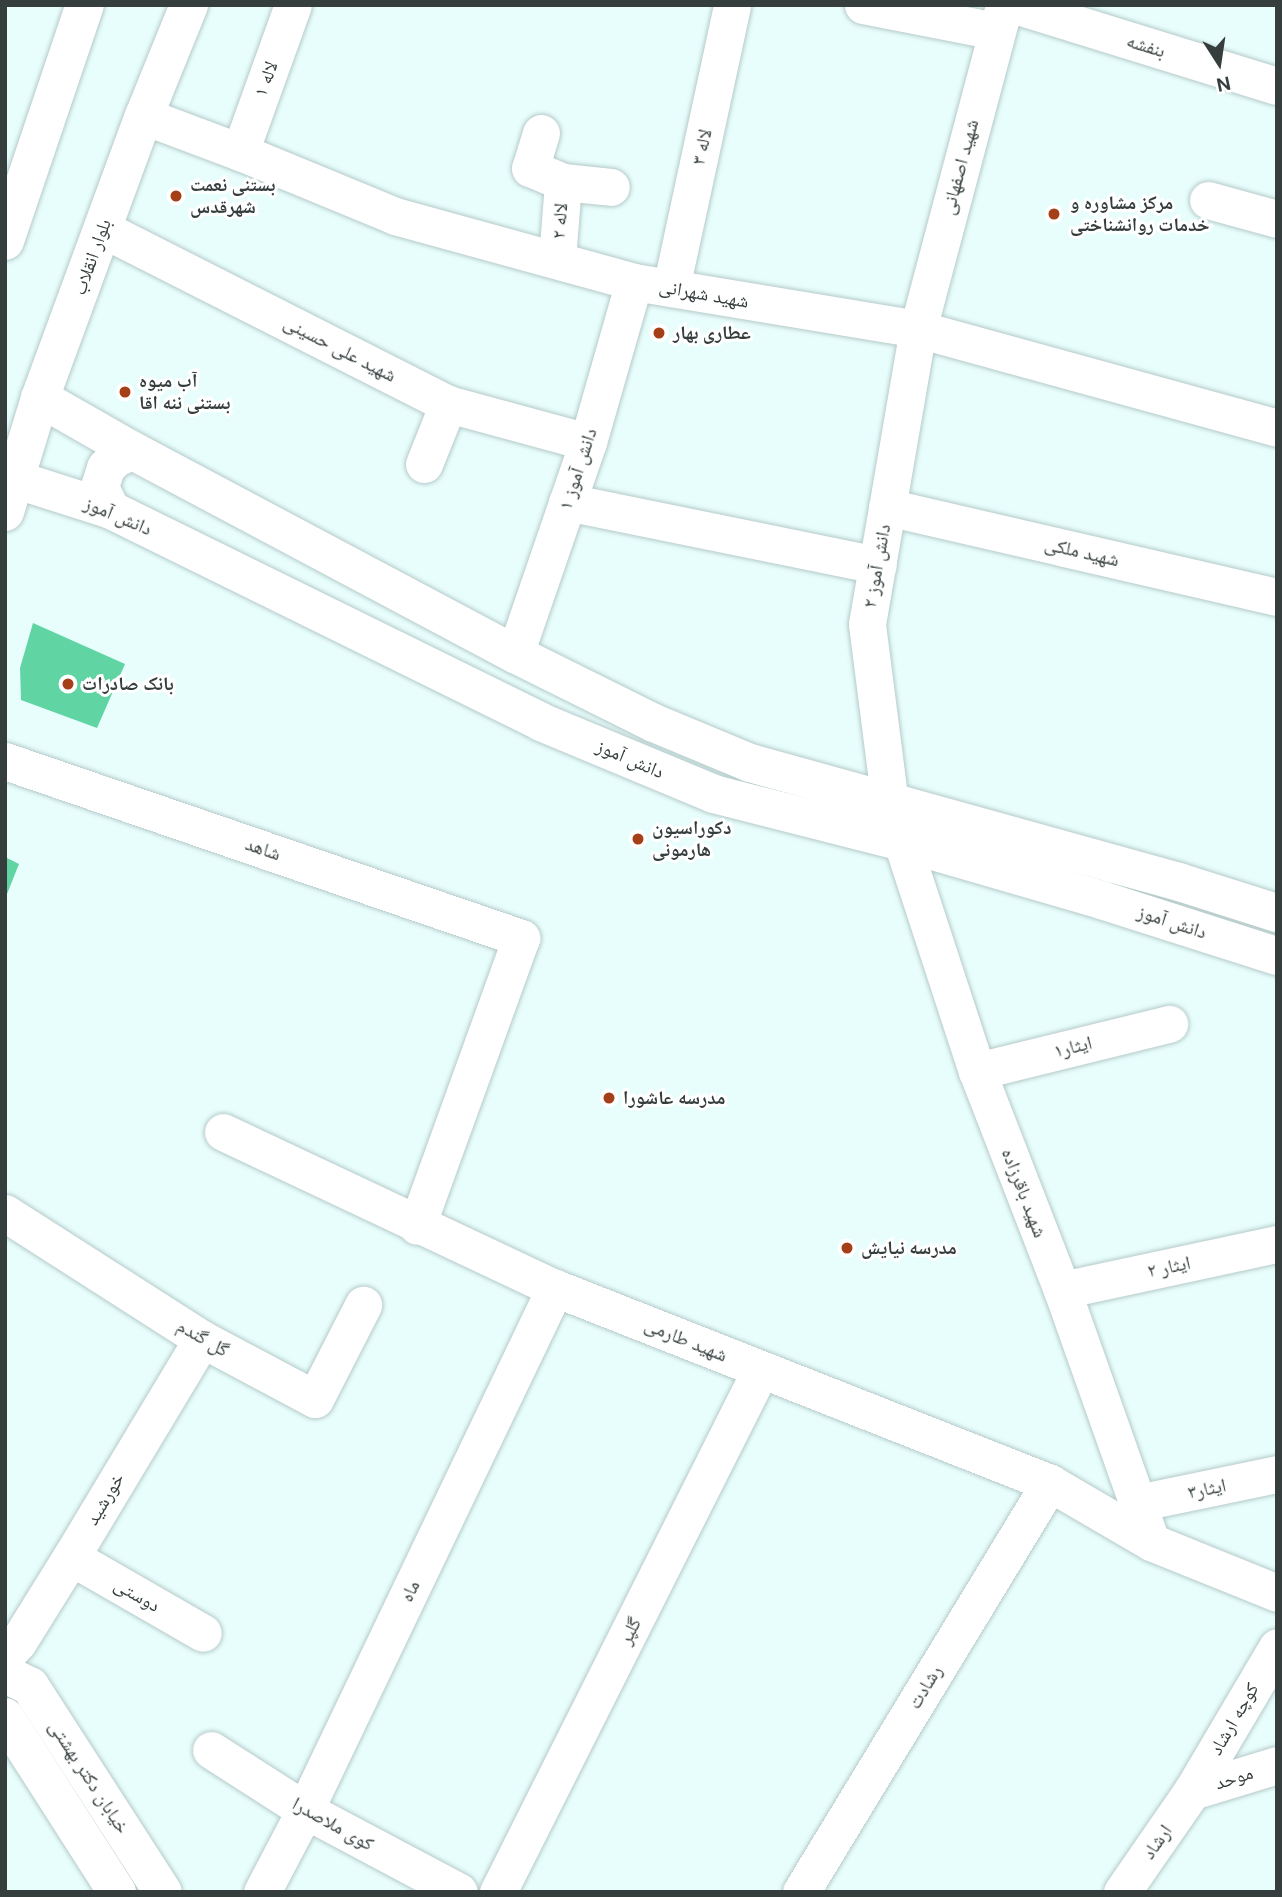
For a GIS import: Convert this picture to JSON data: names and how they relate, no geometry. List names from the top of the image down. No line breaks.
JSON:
{"streets":{"street":["بنفشه","لاله ۱","لاله ۳","شهید اصفهانی","لاله ۲","بلوار انقلاب","شهید شهرانی","شهید علی حسینی","دانش آموز ۱","دانش آموز","شهید ملکی","دانش آموز ۲","شاهد","ایثار۱","شهید باقرزاده","ایثار ۲","گل گندم","شهید طارمی","ایثار۳","خورشید","ماه","دوستی","گلپر","رشادت","کوچه ارشاد","خیابان دکتر بهشتی","موحد","کوی ملاصدرا","ارشاد"]},"crossings":[["بنفشه","شهید اصفهانی"],["لاله ۱","شهید شهرانی"],["لاله ۳","شهید شهرانی"],["شهید اصفهانی","شهید شهرانی"],["شهید اصفهانی","دانش آموز ۲"],["لاله ۲","شهید شهرانی"],["بلوار انقلاب","شهید شهرانی"],["بلوار انقلاب","شهید علی حسینی"],["بلوار انقلاب","دانش آموز"],["شهید شهرانی","دانش آموز ۱"],["شهید شهرانی","دانش آموز ۲"],["شهید علی حسینی","دانش آموز ۱"],["دانش آموز ۱","دانش آموز"],["دانش آموز","دانش آموز ۲"],["دانش آموز","شهید باقرزاده"],["شهید ملکی","دانش آموز ۲"],["شاهد","شهید طارمی"],["ایثار۱","شهید باقرزاده"],["شهید باقرزاده","ایثار ۲"],["شهید باقرزاده","شهید طارمی"],["شهید باقرزاده","ایثار۳"],["گل گندم","خورشید"],["شهید طارمی","ماه"],["شهید طارمی","گلپر"],["شهید طارمی","رشادت"],["خورشید","دوستی"],["ماه","کوی ملاصدرا"],["کوچه ارشاد","موحد"],["کوچه ارشاد","ارشاد"],["موحد","ارشاد"]],"places":["بستنی نعمت شهرقدس","مرکز مشاوره و خدمات روانشناختی","عطاری بهار","آب میوه بستنی ننه اقا","بانک صادرات","دکوراسیون هارمونی","مدرسه عاشورا","مدرسه نیایش"],"north":"bottom"}
